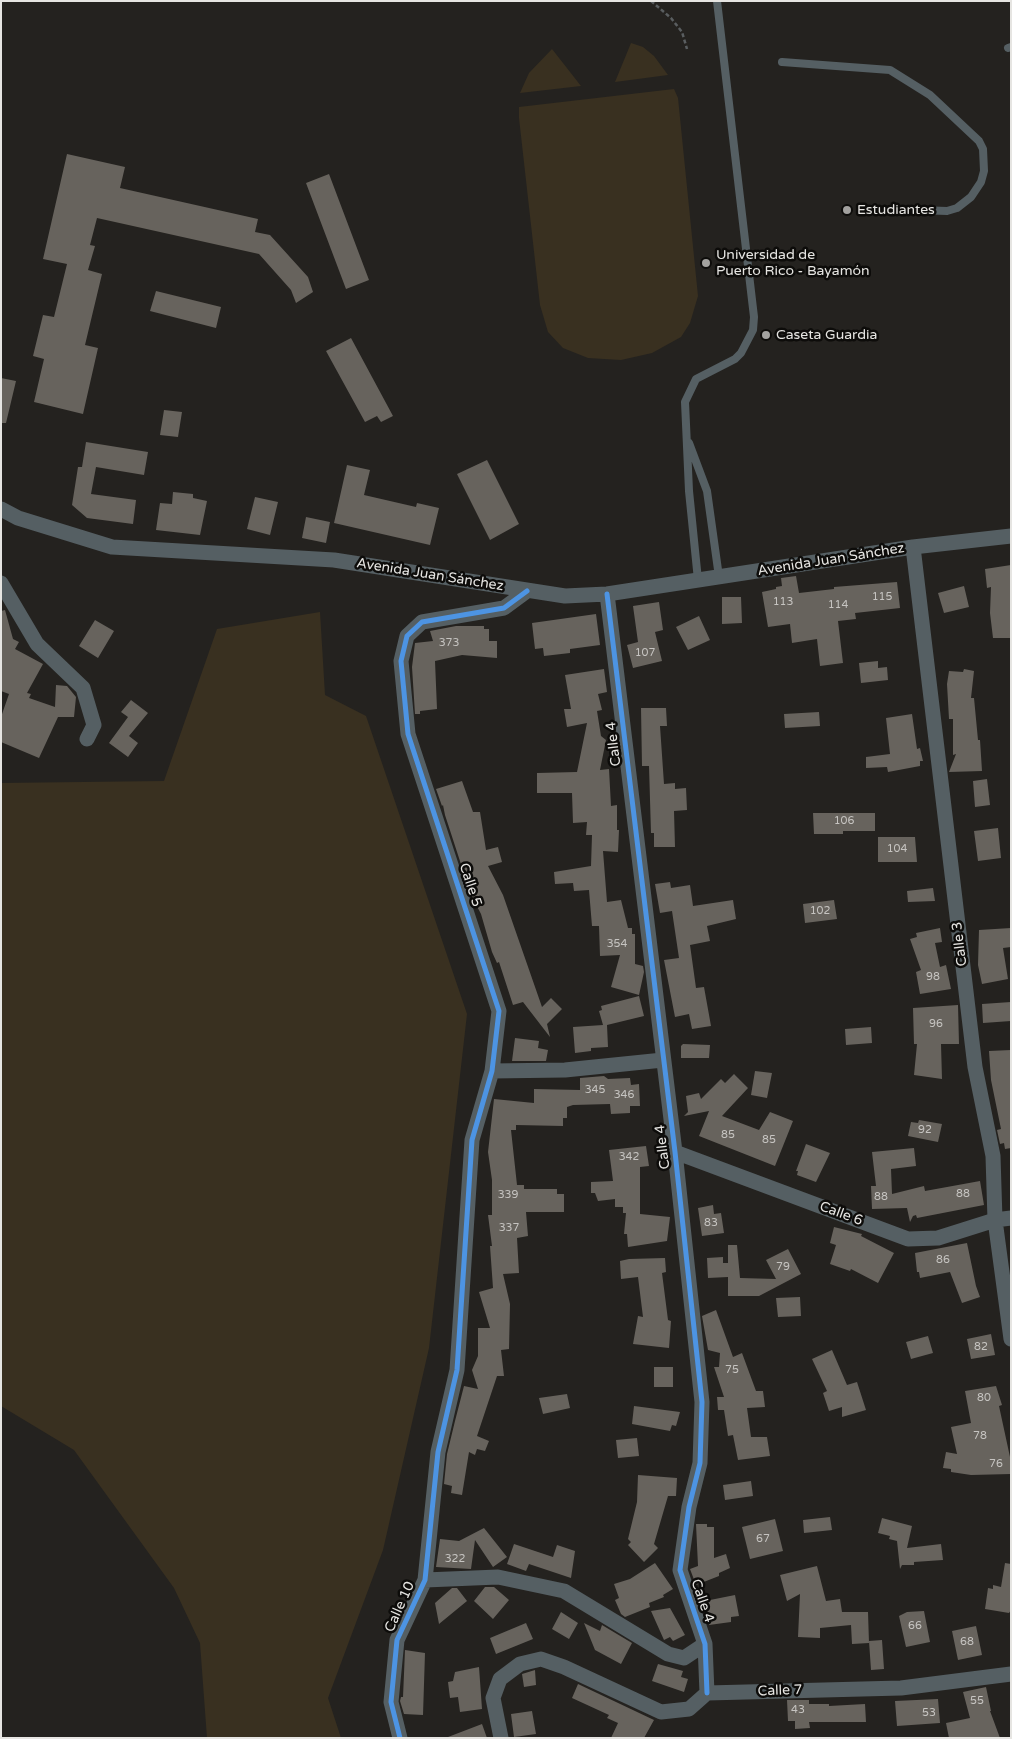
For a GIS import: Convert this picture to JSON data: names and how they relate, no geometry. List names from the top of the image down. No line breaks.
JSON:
{"streets":{"street":["Avenida Juan Sánchez","Calle 4","Calle 5","Calle 3","Calle 6","Calle 10","Calle 7"]},"crossings":[["Avenida Juan Sánchez","Calle 4"],["Avenida Juan Sánchez","Calle 5"],["Avenida Juan Sánchez","Calle 3"],["Calle 4","Calle 6"],["Calle 4","Calle 7"],["Calle 5","Calle 10"],["Calle 3","Calle 6"]],"places":["Estudiantes","Universidad de Puerto Rico - Bayamón","Caseta Guardia"],"house_numbers":["115","113","114","373","107","106","104","102","354","98","96","345","346","92","85","85","342","88","339","88","83","337","86","79","82","75","80","78","76","67","322","66","68","55","43","53"]}
